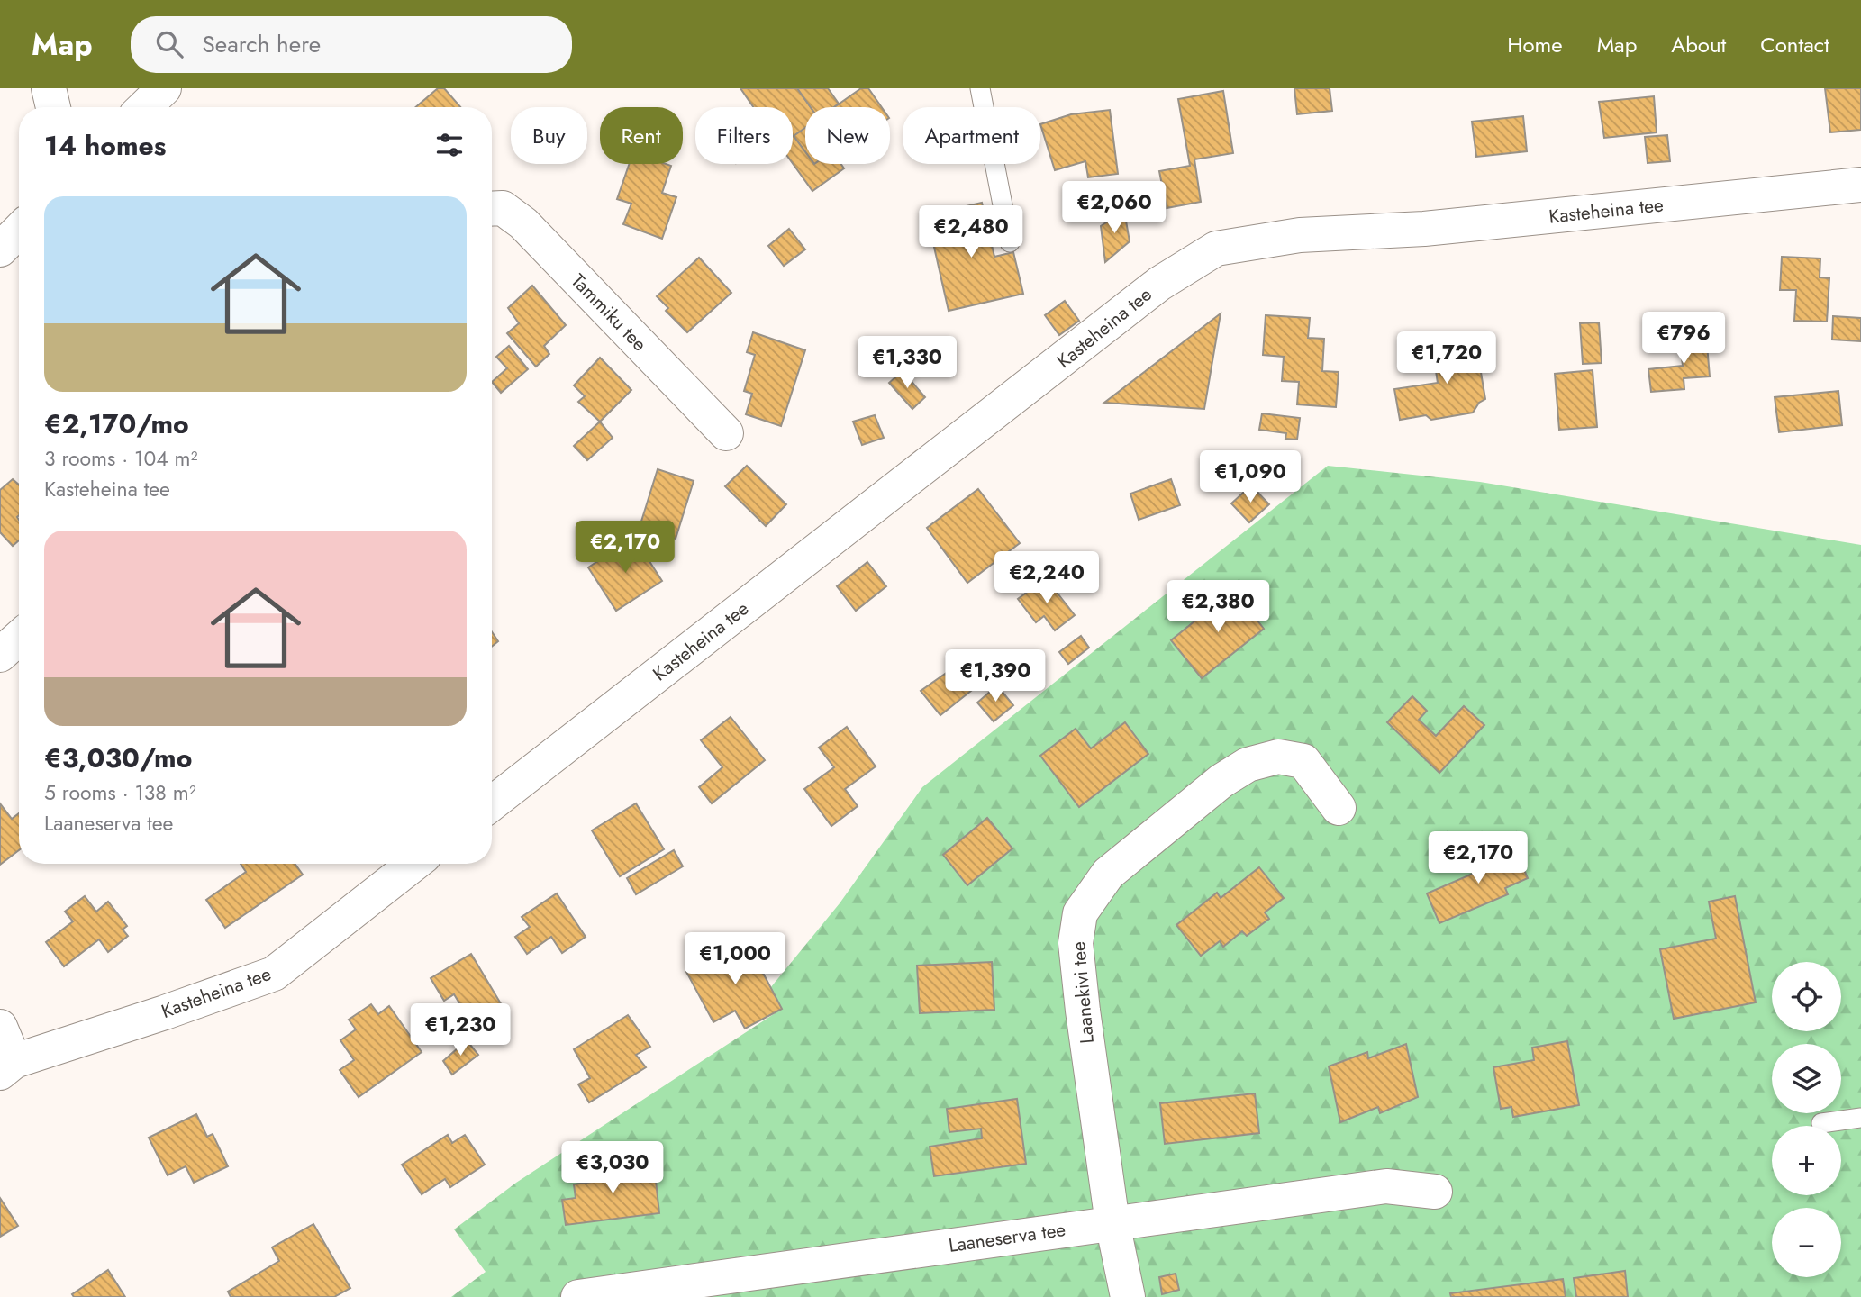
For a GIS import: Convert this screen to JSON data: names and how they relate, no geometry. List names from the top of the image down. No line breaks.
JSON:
{"streets":{"street":["Kasteheina tee","Tammiku tee","Laanekivi tee","Laaneserva tee"]},"crossings":[["Laanekivi tee","Laaneserva tee"]],"page":{"header":"Map","search":"Search here","nav":["Home","Map","About","Contact"],"chip":["Buy","Rent","Filters","New","Apartment"],"heading":"14 homes","price":["€2,060","€2,480","€796","€1,720","€1,330","€1,090","€2,170","€2,240","€2,380","€1,390","€2,170","€1,000","€1,230","€3,030"],"list":[{"name":"€2,170/mo","note":"3 rooms · 104 m² · Kasteheina tee"},{"name":"€3,030/mo","note":"5 rooms · 138 m² · Laaneserva tee"}],"map_buttons":["+","−"]}}
